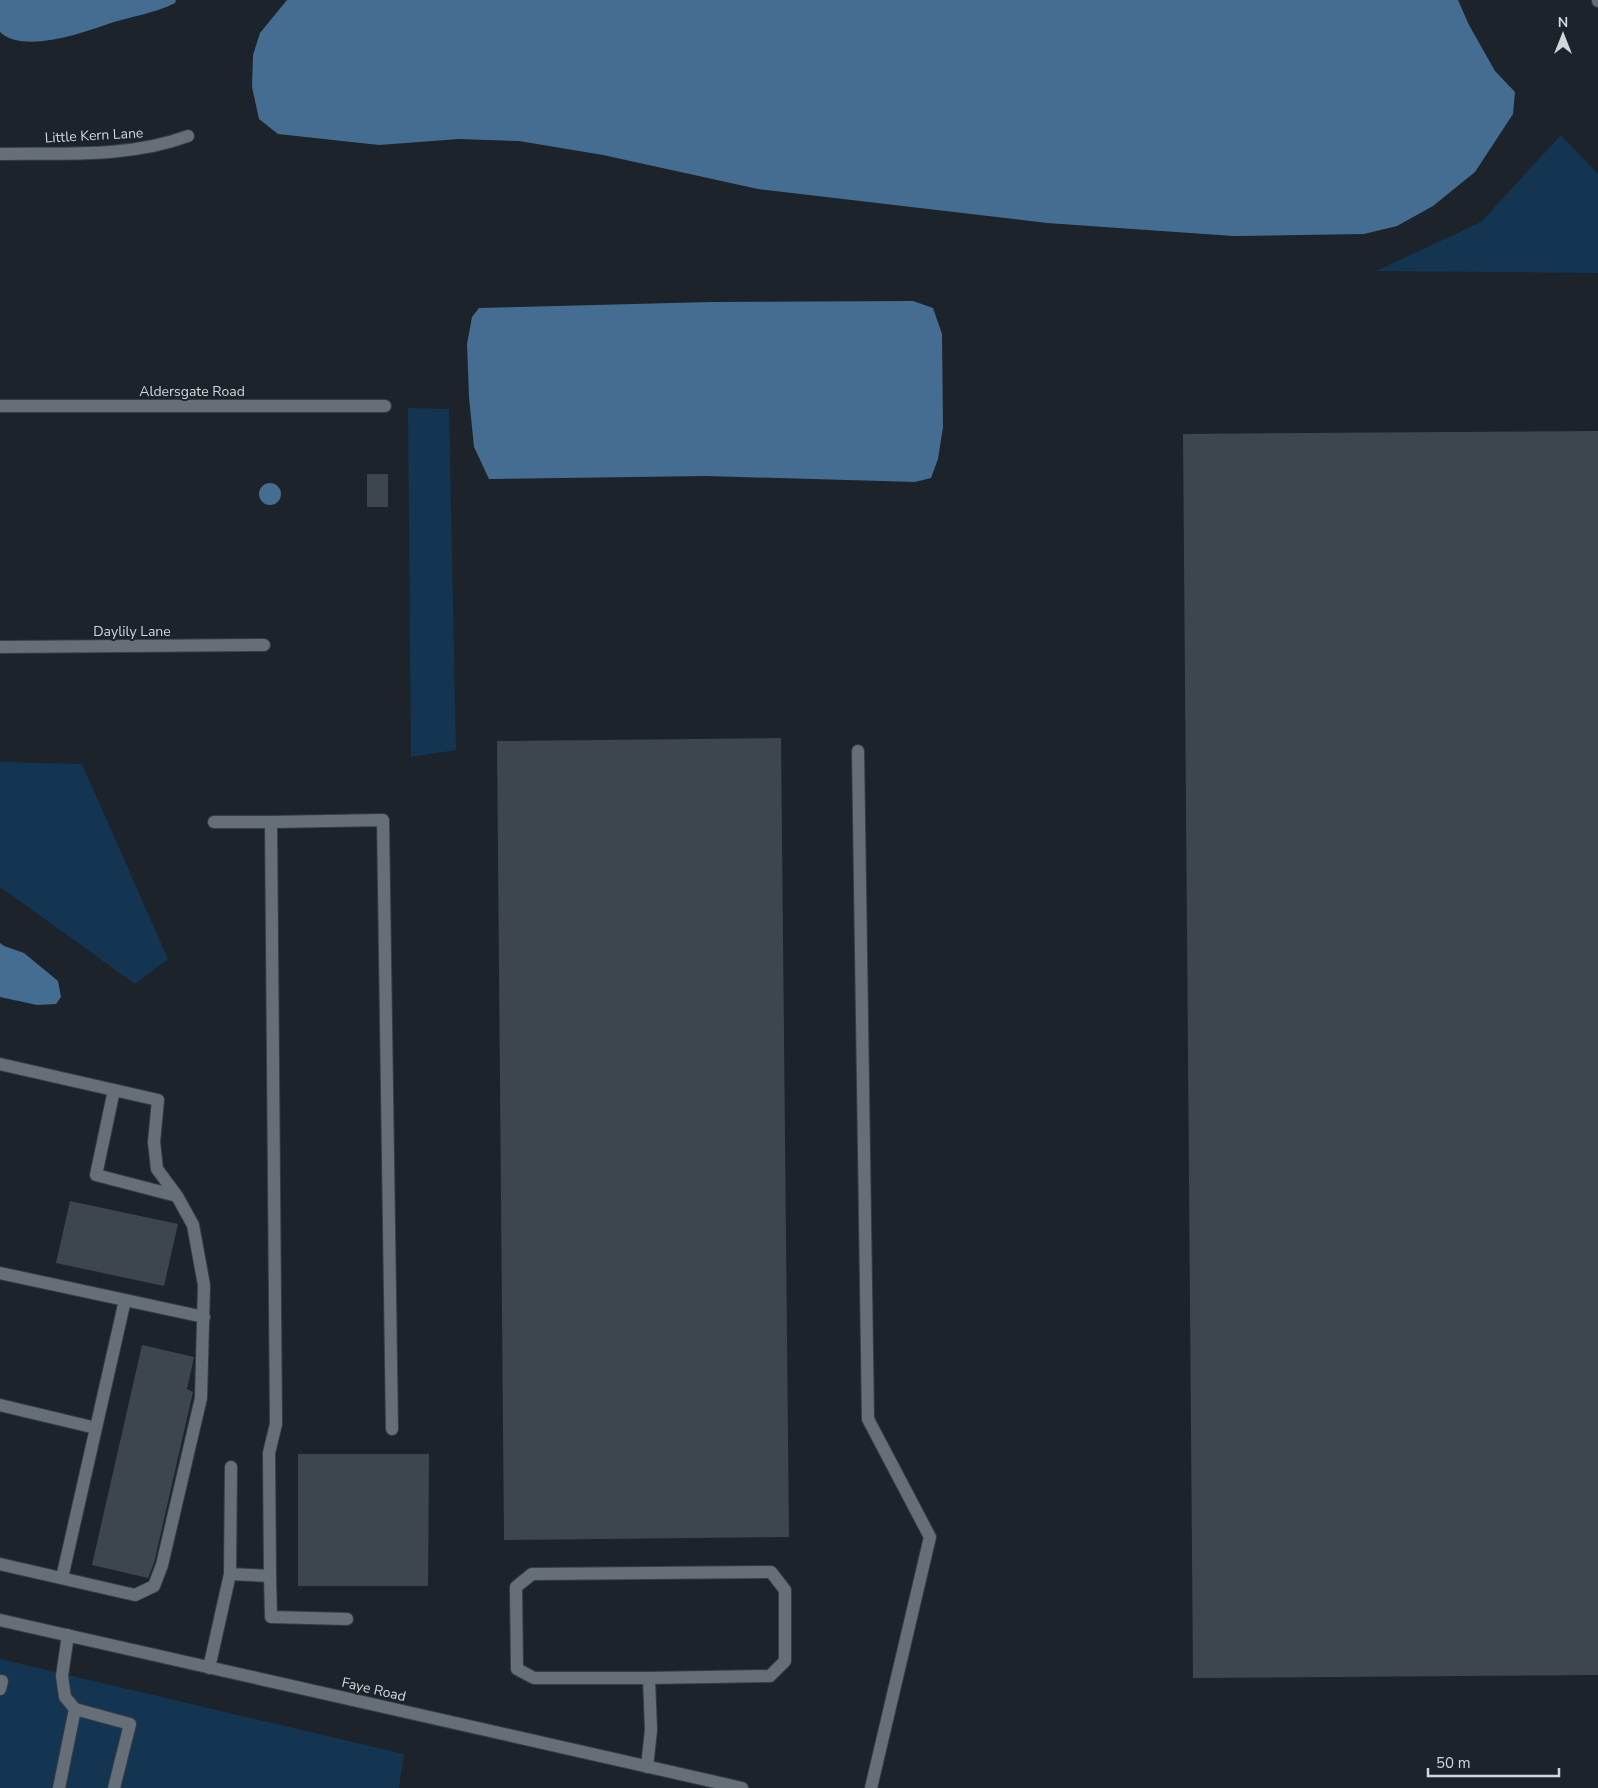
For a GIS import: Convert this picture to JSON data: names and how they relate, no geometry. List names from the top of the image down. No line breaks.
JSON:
{"streets":{"street":["Little Kern Lane","Aldersgate Road","Daylily Lane","Faye Road"]},"scale_bar":"50 m","north":"top"}
